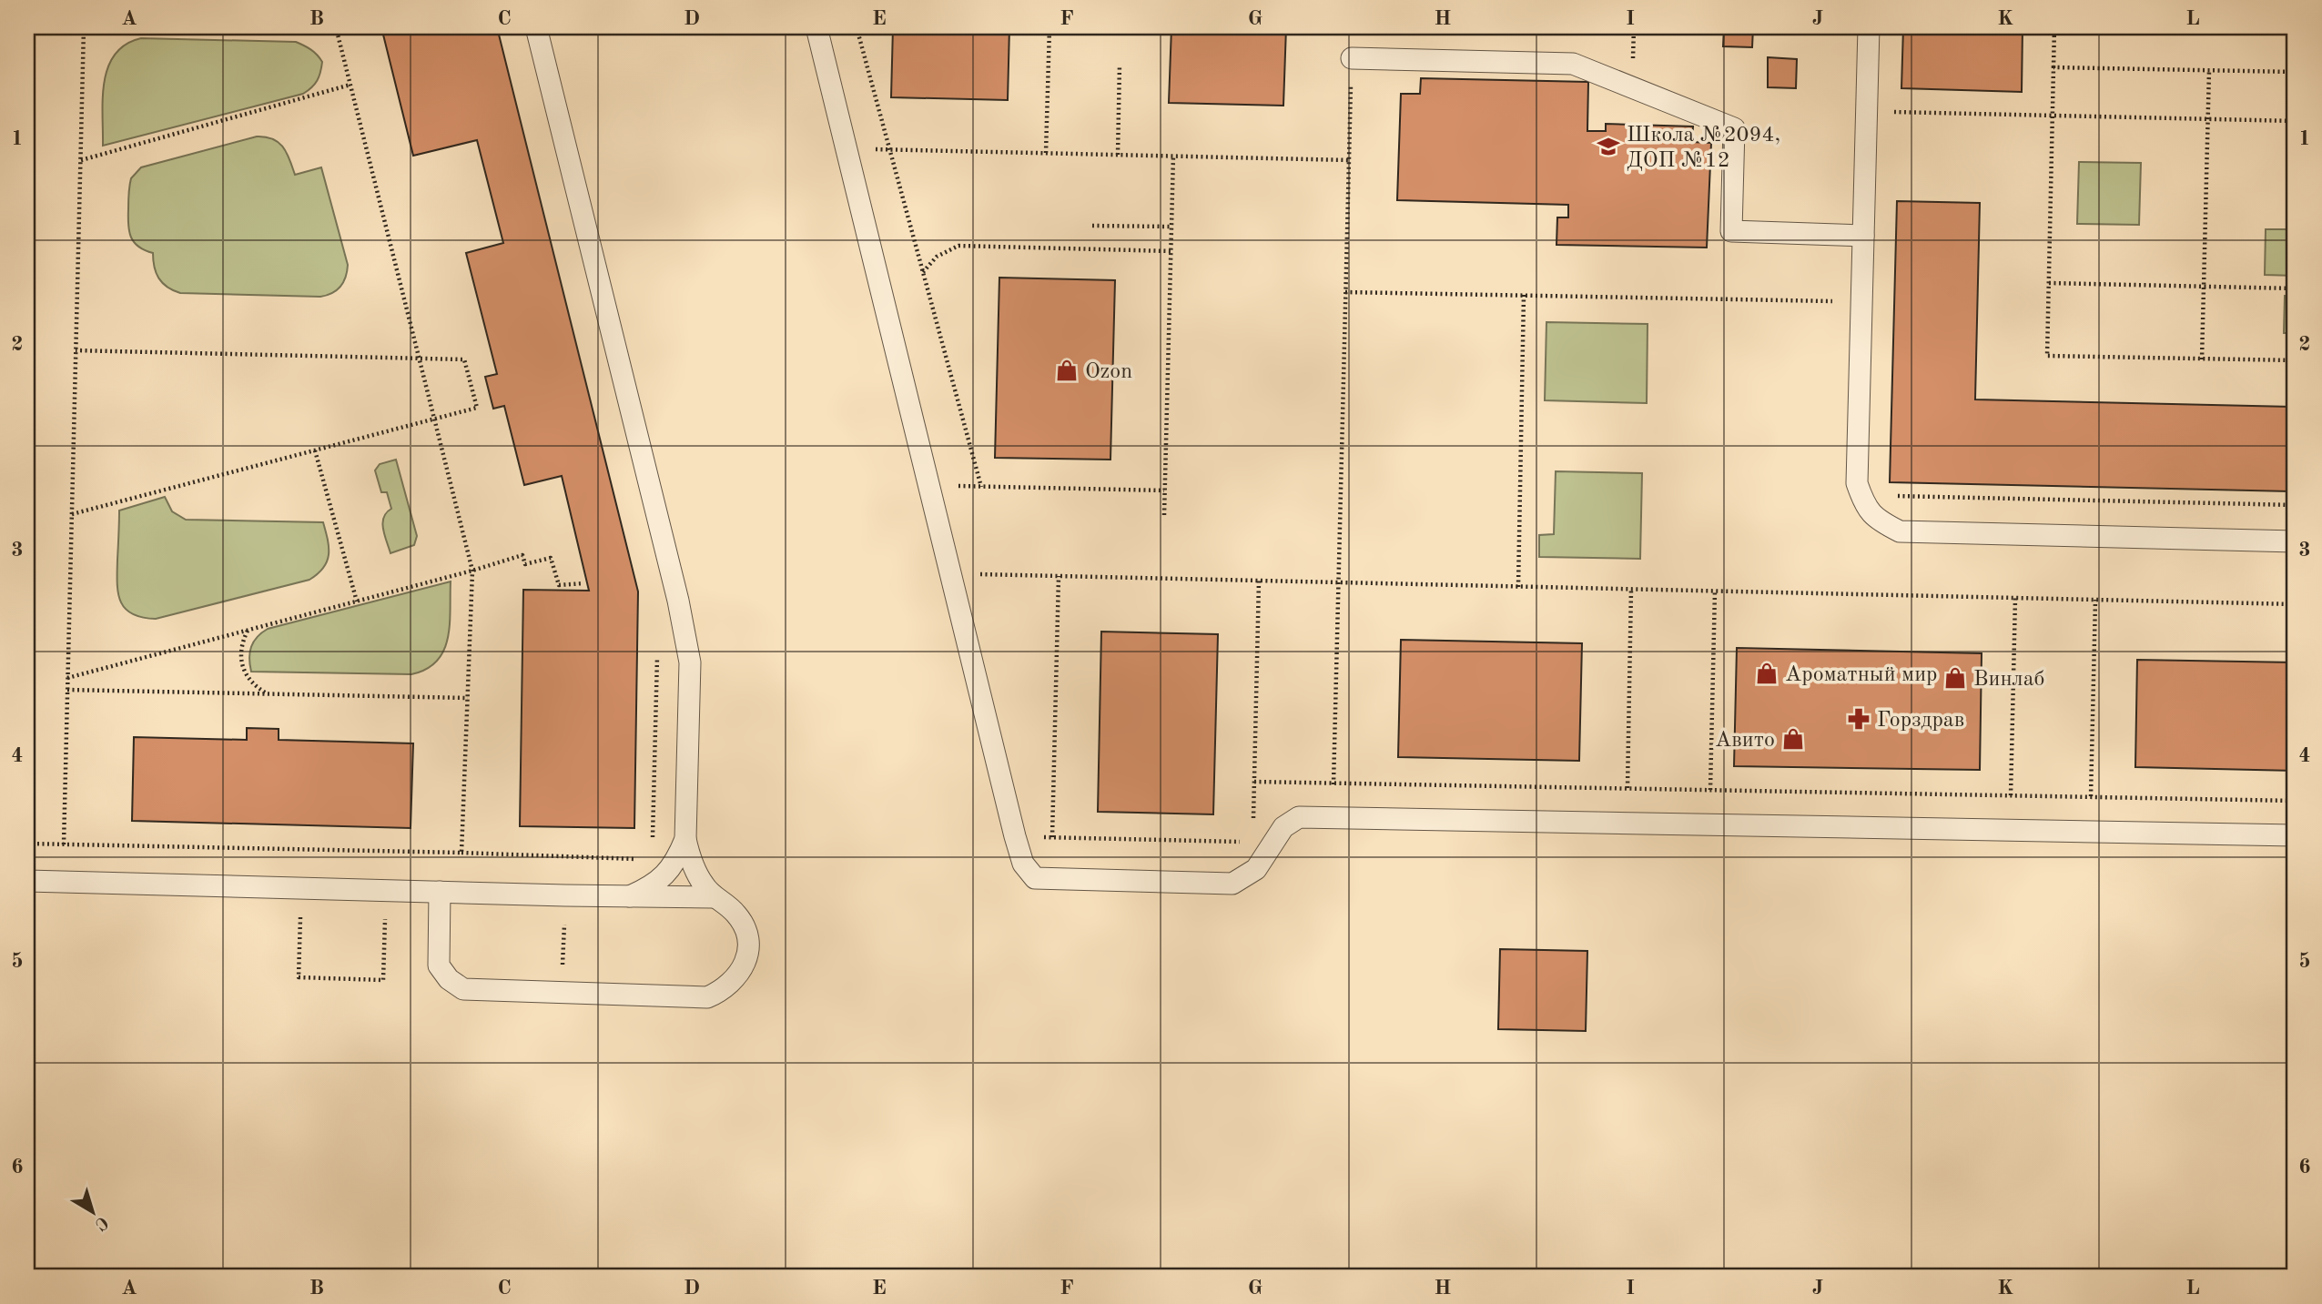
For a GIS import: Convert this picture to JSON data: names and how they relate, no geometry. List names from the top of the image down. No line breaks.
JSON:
{"places":{"school or university":["Школа №2094, ДОП №12"],"shop":["Ozon","Ароматный мир","Винлаб","Авито"],"pharmacy":["Горздрав"]},"north":"bottom right","grid":{"columns":["A","B","C","D","E","F","G","H","I","J","K","L"],"rows":["1","2","3","4","5","6"]}}
